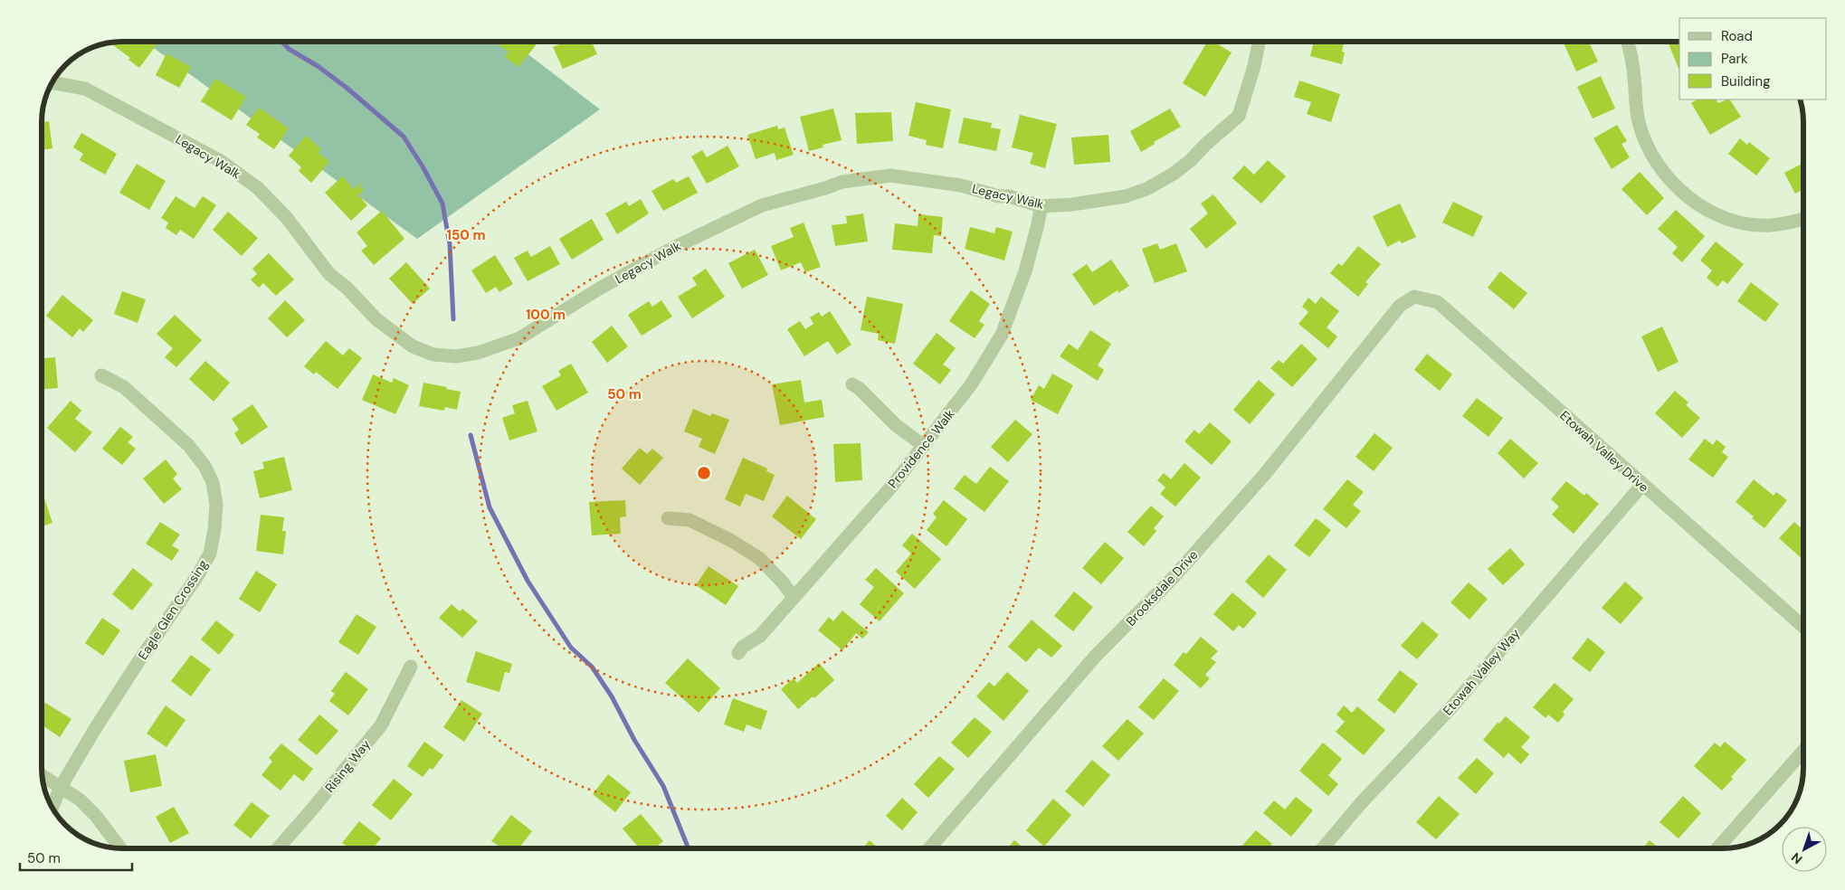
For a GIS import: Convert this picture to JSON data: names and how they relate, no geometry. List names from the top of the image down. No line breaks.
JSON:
{"streets":{"street":["Legacy Walk","Providence Walk","Etowah Valley Drive","Brooksdale Drive","Eagle Glen Crossing","Etowah Valley Way","Rising Way"]},"crossings":[["Legacy Walk","Providence Walk"],["Etowah Valley Drive","Brooksdale Drive"],["Etowah Valley Drive","Etowah Valley Way"]],"legend":["Road","Park","Building"],"scale_bar":"50 m","north":"bottom left","rings":["150 m","100 m","50 m"]}
